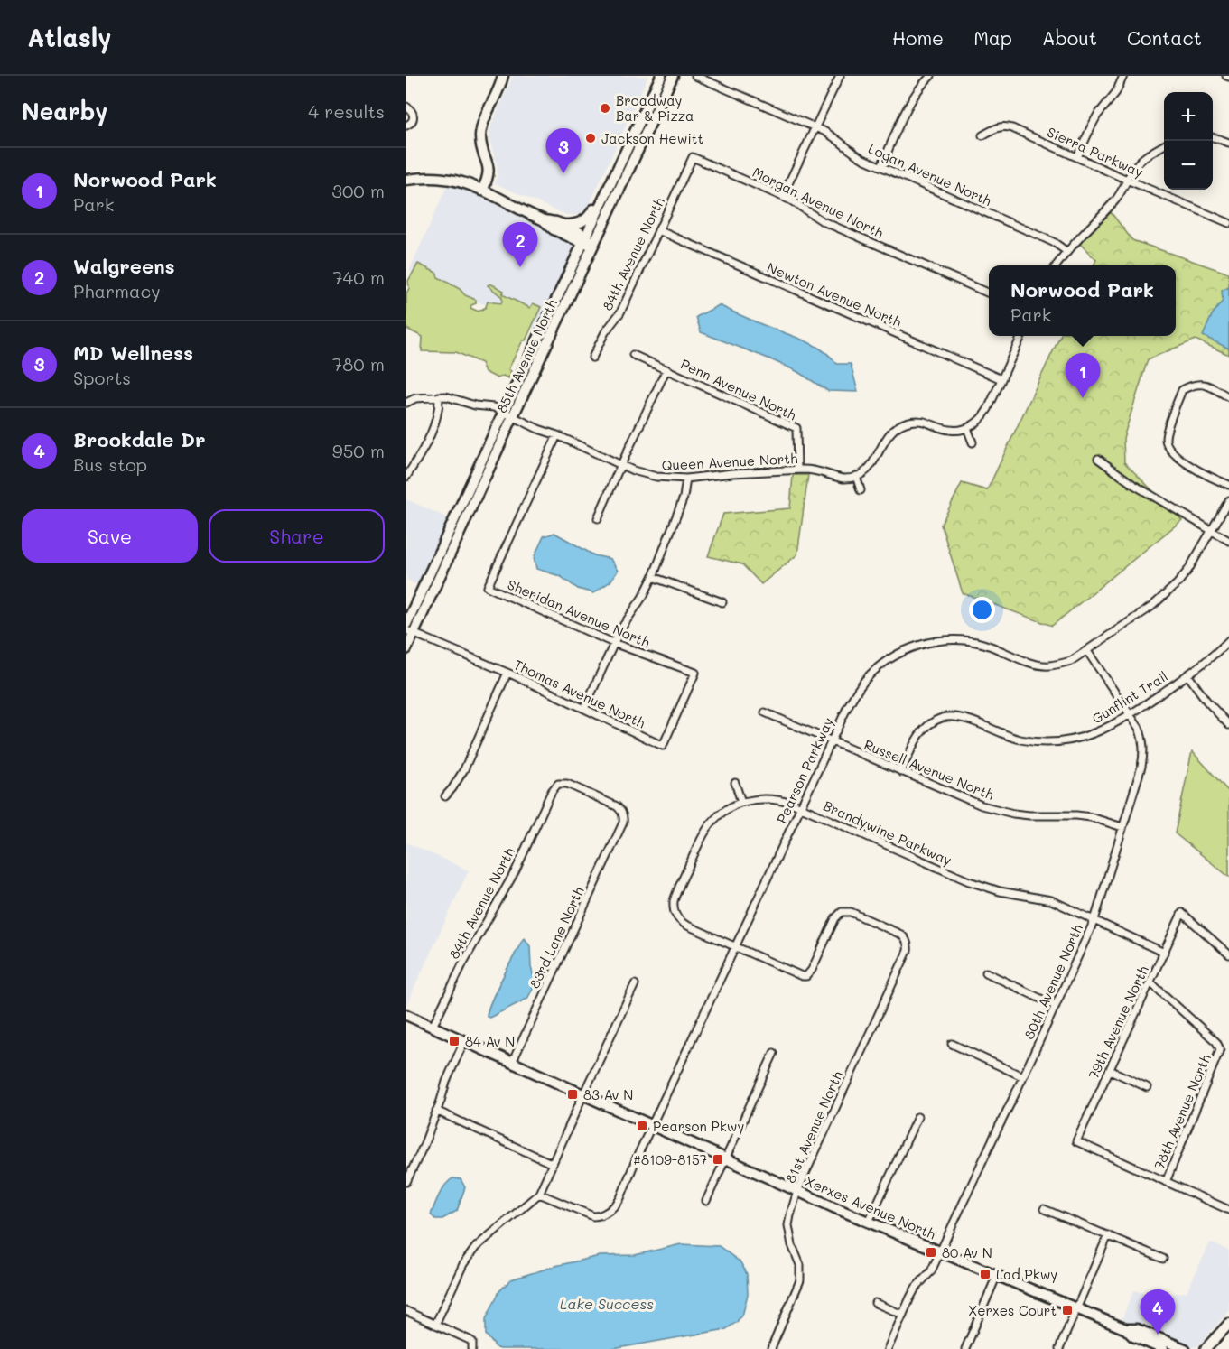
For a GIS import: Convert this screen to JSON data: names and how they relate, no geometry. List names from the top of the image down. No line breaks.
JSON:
{"streets":{"main road":["85th Avenue North","Xerxes Avenue North"],"street":["Sierra Parkway","Logan Avenue North","Morgan Avenue North","84th Avenue North","Newton Avenue North","Penn Avenue North","Queen Avenue North","Sheridan Avenue North","Thomas Avenue North","Gunflint Trail","Russell Avenue North","Pearson Parkway","Brandywine Parkway","83rd Lane North","80th Avenue North","79th Avenue North","78th Avenue North","81st Avenue North"]},"crossings":[["Morgan Avenue North","84th Avenue North"],["84th Avenue North","Newton Avenue North"],["84th Avenue North","83rd Lane North"],["84th Avenue North","Xerxes Avenue North"],["85th Avenue North","Queen Avenue North"],["85th Avenue North","Thomas Avenue North"],["Penn Avenue North","Queen Avenue North"],["Queen Avenue North","Sheridan Avenue North"],["Sheridan Avenue North","Thomas Avenue North"],["Gunflint Trail","Russell Avenue North"],["Gunflint Trail","80th Avenue North"],["Russell Avenue North","Pearson Parkway"],["Russell Avenue North","80th Avenue North"],["Pearson Parkway","Brandywine Parkway"],["Pearson Parkway","80th Avenue North"],["Pearson Parkway","81st Avenue North"],["Pearson Parkway","Xerxes Avenue North"],["Brandywine Parkway","80th Avenue North"],["Brandywine Parkway","79th Avenue North"],["Brandywine Parkway","81st Avenue North"],["83rd Lane North","Xerxes Avenue North"],["80th Avenue North","Xerxes Avenue North"],["79th Avenue North","78th Avenue North"],["81st Avenue North","Xerxes Avenue North"]],"water":["Lake Success"],"places":{"other":["Broadway Bar & Pizza","Jackson Hewitt"],"transit":["84 Av N","83 Av N","Pearson Pkwy","#8109-8157","80 Av N","Lad Pkwy","Xerxes Court"]},"page":{"header":"Atlasly","nav":["Home","Map","About","Contact"],"heading":["Nearby","4 results"],"map_buttons":["+","−"],"pins":["3","2","1","4"],"list":[{"mark":"1","name":"Norwood Park","note":"Park","value":"300 m"},{"mark":"2","name":"Walgreens","note":"Pharmacy","value":"740 m"},{"mark":"3","name":"MD Wellness","note":"Sports","value":"780 m"},{"mark":"4","name":"Brookdale Dr","note":"Bus stop","value":"950 m"}],"popup":["Norwood Park","Park"],"buttons":["Save","Share"]}}
